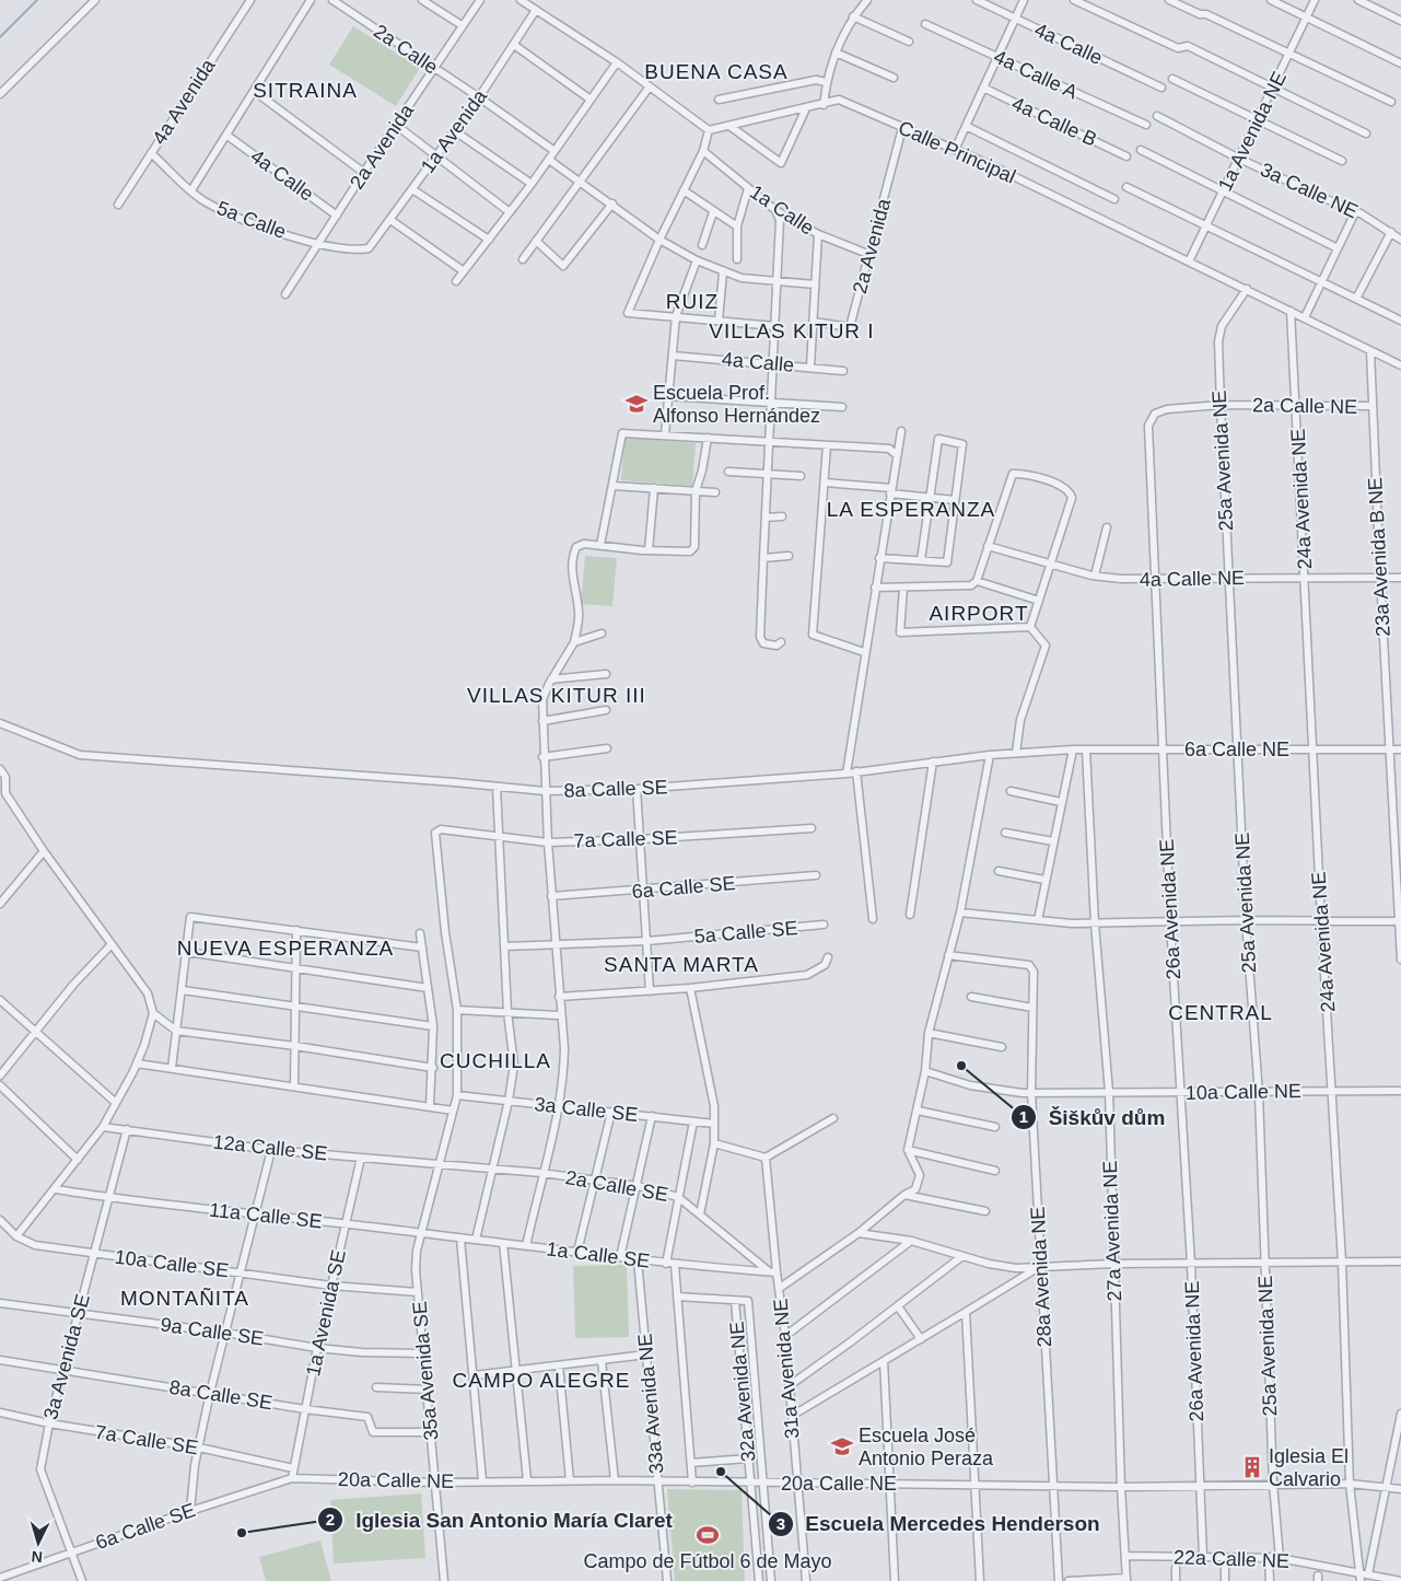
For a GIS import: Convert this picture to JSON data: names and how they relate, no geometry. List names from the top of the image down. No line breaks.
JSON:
{"streets":{"street":["4a Calle","2a Calle","4a Calle A","4a Avenida","4a Calle B","1a Avenida","1a Avenida NE","2a Avenida","Calle Principal","3a Calle NE","1a Calle","5a Calle","2a Calle NE","25a Avenida NE","24a Avenida NE","23a Avenida B NE","4a Calle NE","6a Calle NE","8a Calle SE","7a Calle SE","6a Calle SE","26a Avenida NE","5a Calle SE","10a Calle NE","3a Calle SE","12a Calle SE","2a Calle SE","11a Calle SE","27a Avenida NE","1a Calle SE","10a Calle SE","28a Avenida NE","1a Avenida SE","9a Calle SE","3a Avenida SE","31a Avenida NE","35a Avenida SE","32a Avenida NE","33a Avenida NE","20a Calle NE","22a Calle NE"]},"crossings":[["4a Calle","2a Avenida"],["2a Calle","1a Avenida"],["2a Calle","2a Avenida"],["4a Avenida","5a Calle"],["1a Avenida","5a Calle"],["1a Avenida NE","Calle Principal"],["1a Avenida NE","3a Calle NE"],["2a Avenida","Calle Principal"],["2a Avenida","1a Calle"],["2a Avenida","5a Calle"],["Calle Principal","25a Avenida NE"],["Calle Principal","24a Avenida NE"],["Calle Principal","23a Avenida B NE"],["2a Calle NE","25a Avenida NE"],["2a Calle NE","24a Avenida NE"],["2a Calle NE","23a Avenida B NE"],["2a Calle NE","26a Avenida NE"],["25a Avenida NE","4a Calle NE"],["25a Avenida NE","6a Calle NE"],["25a Avenida NE","10a Calle NE"],["25a Avenida NE","20a Calle NE"],["25a Avenida NE","22a Calle NE"],["24a Avenida NE","4a Calle NE"],["24a Avenida NE","6a Calle NE"],["24a Avenida NE","10a Calle NE"],["24a Avenida NE","20a Calle NE"],["24a Avenida NE","22a Calle NE"],["23a Avenida B NE","4a Calle NE"],["23a Avenida B NE","6a Calle NE"],["4a Calle NE","26a Avenida NE"],["6a Calle NE","8a Calle SE"],["6a Calle NE","26a Avenida NE"],["6a Calle NE","27a Avenida NE"],["8a Calle SE","1a Avenida SE"],["8a Calle SE","3a Avenida SE"],["8a Calle SE","35a Avenida SE"],["7a Calle SE","1a Avenida SE"],["7a Calle SE","3a Avenida SE"],["7a Calle SE","35a Avenida SE"],["6a Calle SE","1a Avenida SE"],["6a Calle SE","3a Avenida SE"],["6a Calle SE","20a Calle NE"],["26a Avenida NE","10a Calle NE"],["26a Avenida NE","20a Calle NE"],["26a Avenida NE","22a Calle NE"],["10a Calle NE","27a Avenida NE"],["10a Calle NE","28a Avenida NE"],["3a Calle SE","35a Avenida SE"],["12a Calle SE","2a Calle SE"],["12a Calle SE","1a Avenida SE"],["12a Calle SE","3a Avenida SE"],["12a Calle SE","35a Avenida SE"],["2a Calle SE","1a Calle SE"],["2a Calle SE","31a Avenida NE"],["2a Calle SE","35a Avenida SE"],["11a Calle SE","1a Calle SE"],["11a Calle SE","1a Avenida SE"],["11a Calle SE","3a Avenida SE"],["11a Calle SE","35a Avenida SE"],["27a Avenida NE","20a Calle NE"],["27a Avenida NE","22a Calle NE"],["1a Calle SE","31a Avenida NE"],["1a Calle SE","35a Avenida SE"],["1a Calle SE","33a Avenida NE"],["10a Calle SE","1a Avenida SE"],["10a Calle SE","3a Avenida SE"],["10a Calle SE","35a Avenida SE"],["28a Avenida NE","20a Calle NE"],["1a Avenida SE","9a Calle SE"],["1a Avenida SE","20a Calle NE"],["9a Calle SE","3a Avenida SE"],["9a Calle SE","35a Avenida SE"],["31a Avenida NE","20a Calle NE"],["35a Avenida SE","20a Calle NE"],["32a Avenida NE","20a Calle NE"],["33a Avenida NE","20a Calle NE"]],"districts":["BUENA CASA","SITRAINA","RUIZ","VILLAS KITUR I","LA ESPERANZA","AIRPORT","VILLAS KITUR III","NUEVA ESPERANZA","SANTA MARTA","CENTRAL","CUCHILLA","MONTAÑITA","CAMPO ALEGRE"],"places":{"school or university":["Escuela Prof. Alfonso Hernández","Escuela José Antonio Peraza"],"other":["Šiškův dům","Escuela Mercedes Henderson","Iglesia San Antonio María Claret"],"building":["Iglesia El Calvario"],"sports":["Campo de Fútbol 6 de Mayo"]},"north":"bottom"}
